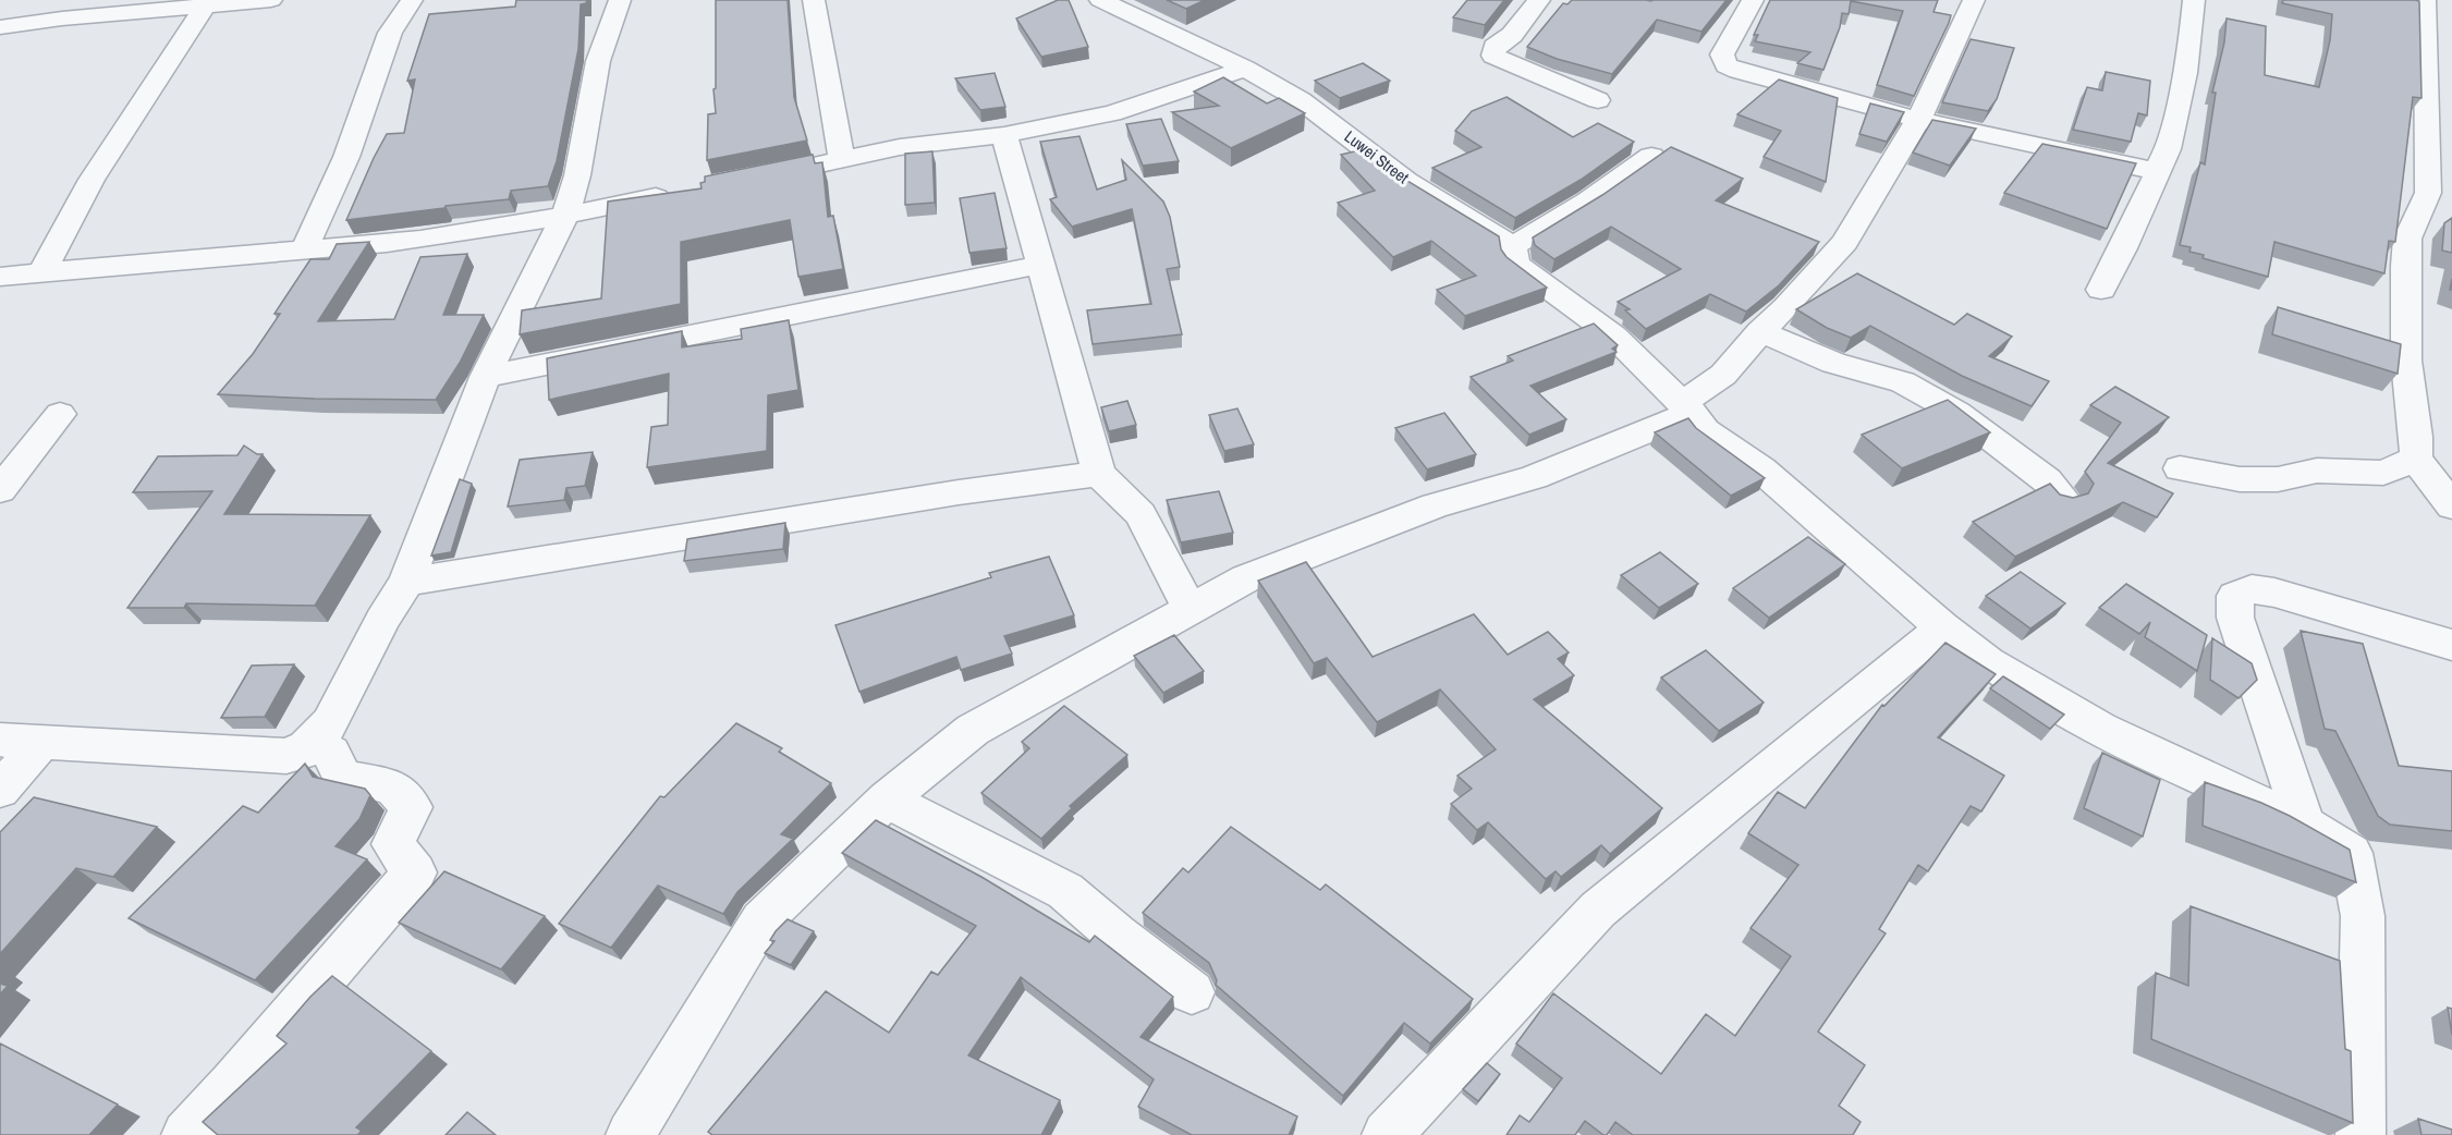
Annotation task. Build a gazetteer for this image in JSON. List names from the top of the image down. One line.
{"streets":{"street":["Luwei Street"]}}
